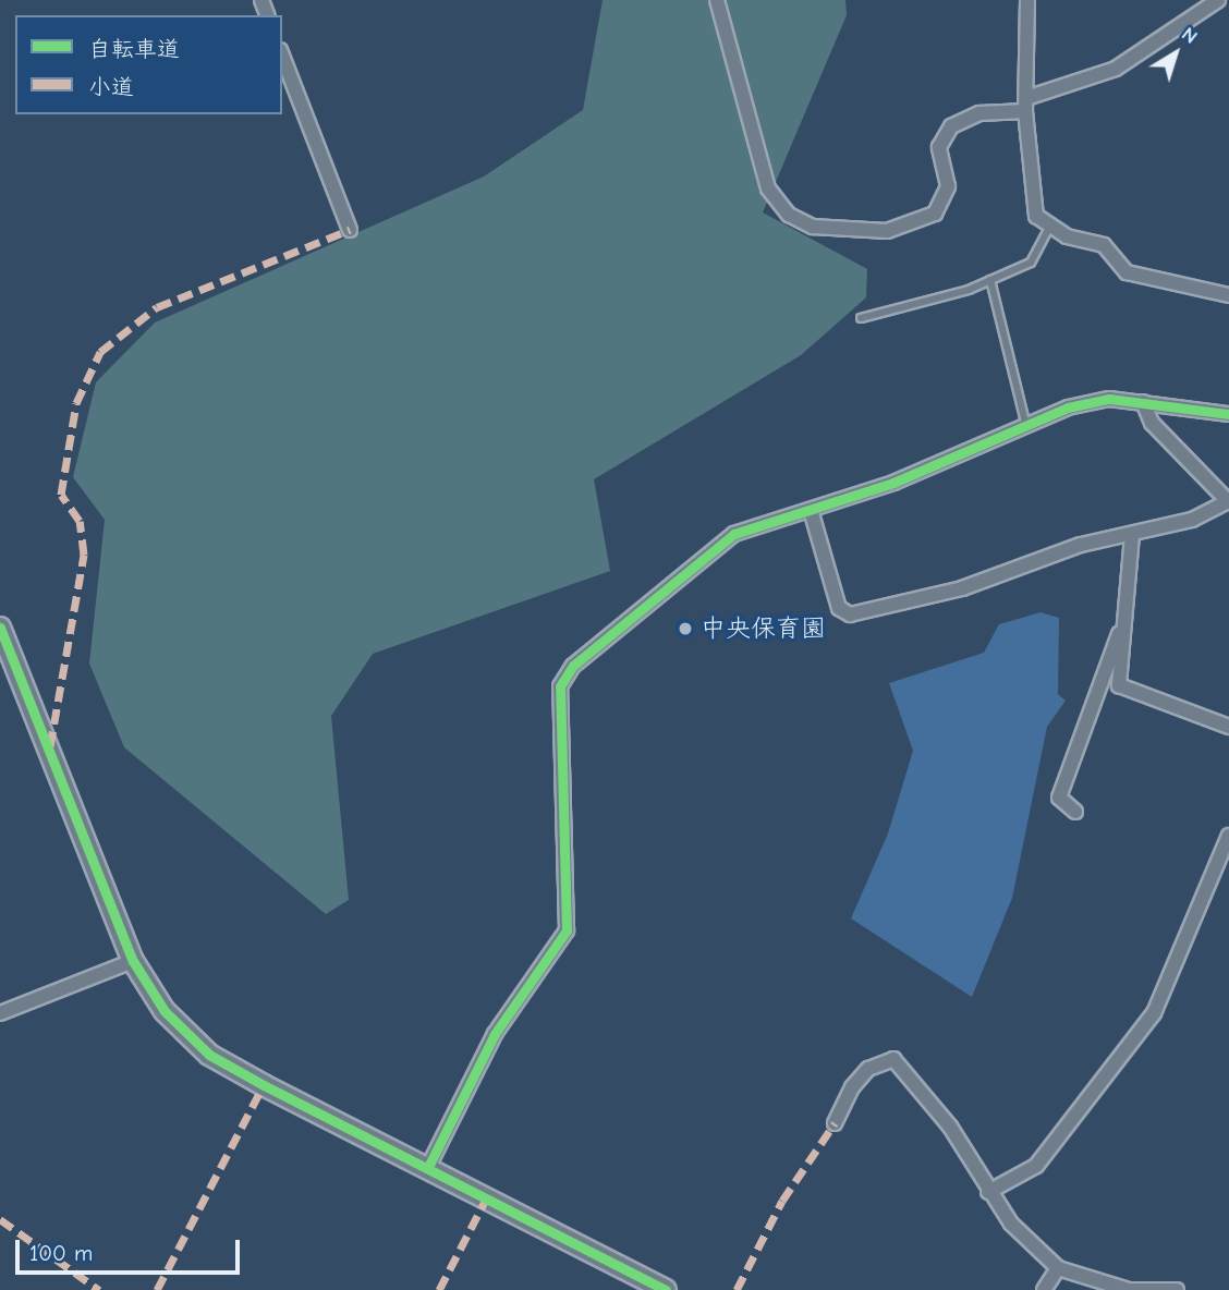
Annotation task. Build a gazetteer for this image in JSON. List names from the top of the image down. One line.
{"places":["中央保育園"],"legend":["自転車道","小道"],"scale_bar":"100 m","north":"top right"}
